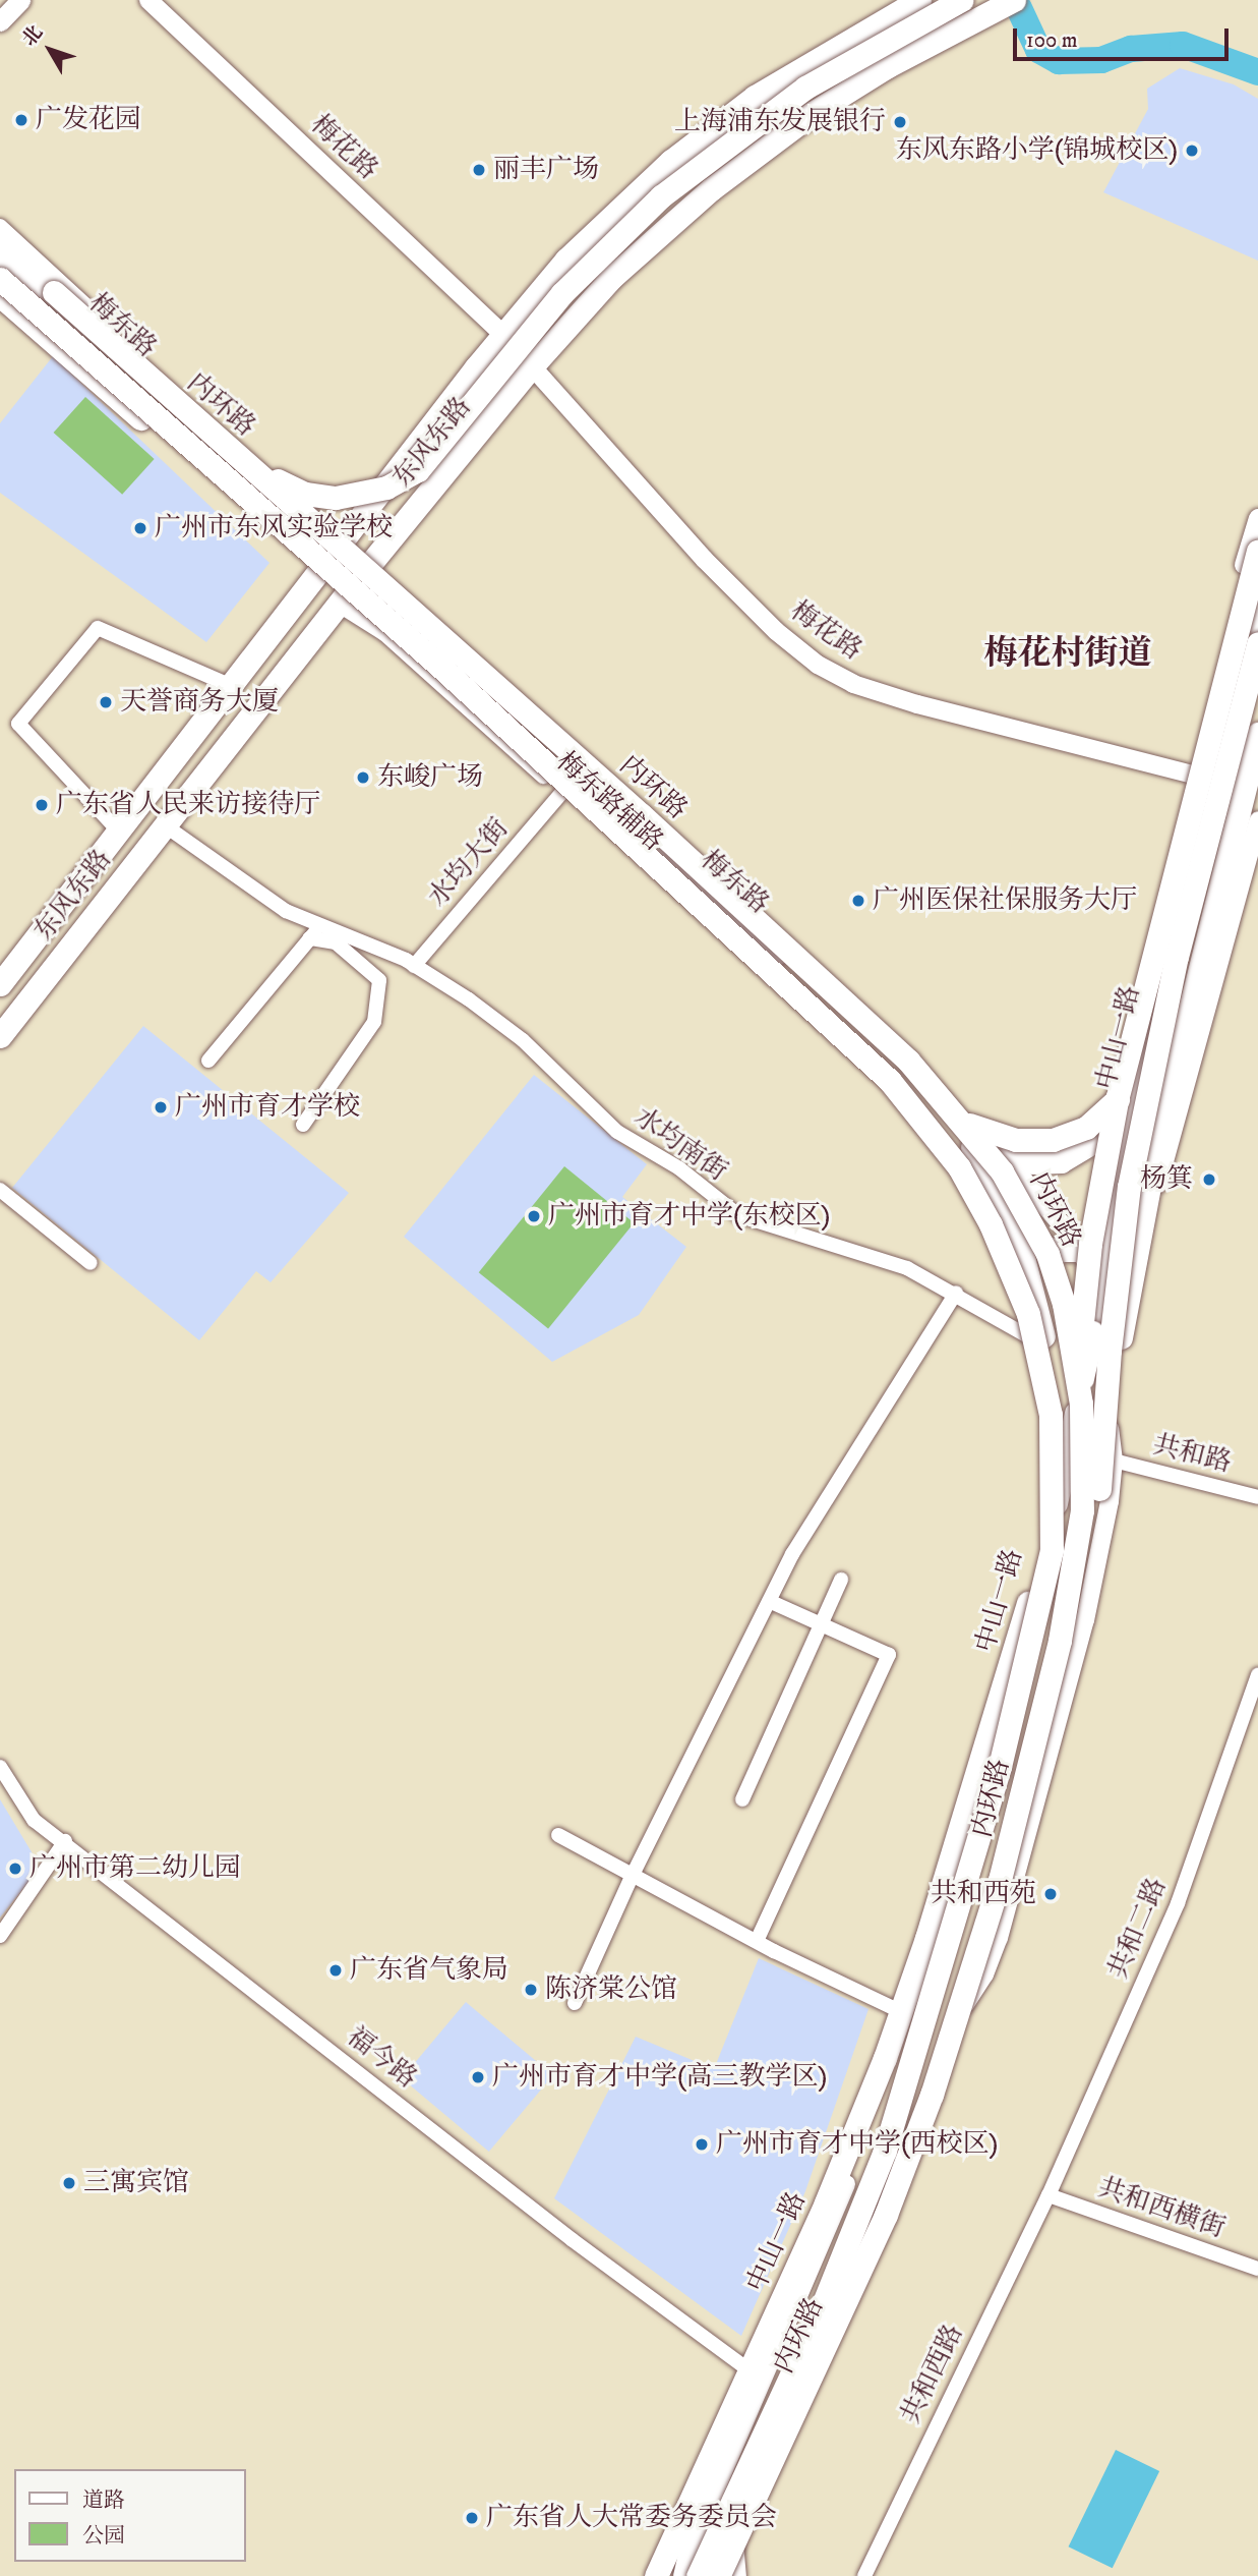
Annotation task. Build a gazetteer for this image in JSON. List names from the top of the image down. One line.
{"streets":{"main road":["梅东路","内环路","东风东路","中山一路"],"street":["梅花路","梅东路辅路","水均大街","水均南街","共和路","共和二路","福今路","共和西横街","共和西路"]},"crossings":[["梅花路","东风东路"],["梅东路","东风东路"],["梅东路","梅东路辅路"],["梅东路","中山一路"],["东风东路","梅东路辅路"],["东风东路","水均南街"],["梅东路辅路","水均大街"],["水均大街","水均南街"],["中山一路","福今路"],["共和二路","共和西横街"],["共和二路","共和西路"],["共和西横街","共和西路"]],"districts":["梅花村街道"],"places":["广发花园","上海浦东发展银行","东风东路小学(锦城校区)","丽丰广场","广州市东风实验学校","天誉商务大厦","东峻广场","广东省人民来访接待厅","广州医保社保服务大厅","广州市育才学校","杨箕","广州市育才中学(东校区)","广州市第二幼儿园","共和西苑","广东省气象局","陈济棠公馆","广州市育才中学(高三教学区)","广州市育才中学(西校区)","三寓宾馆","广东省人大常委务委员会"],"legend":["道路","公园"],"scale_bar":"100 m","north":"top left"}
